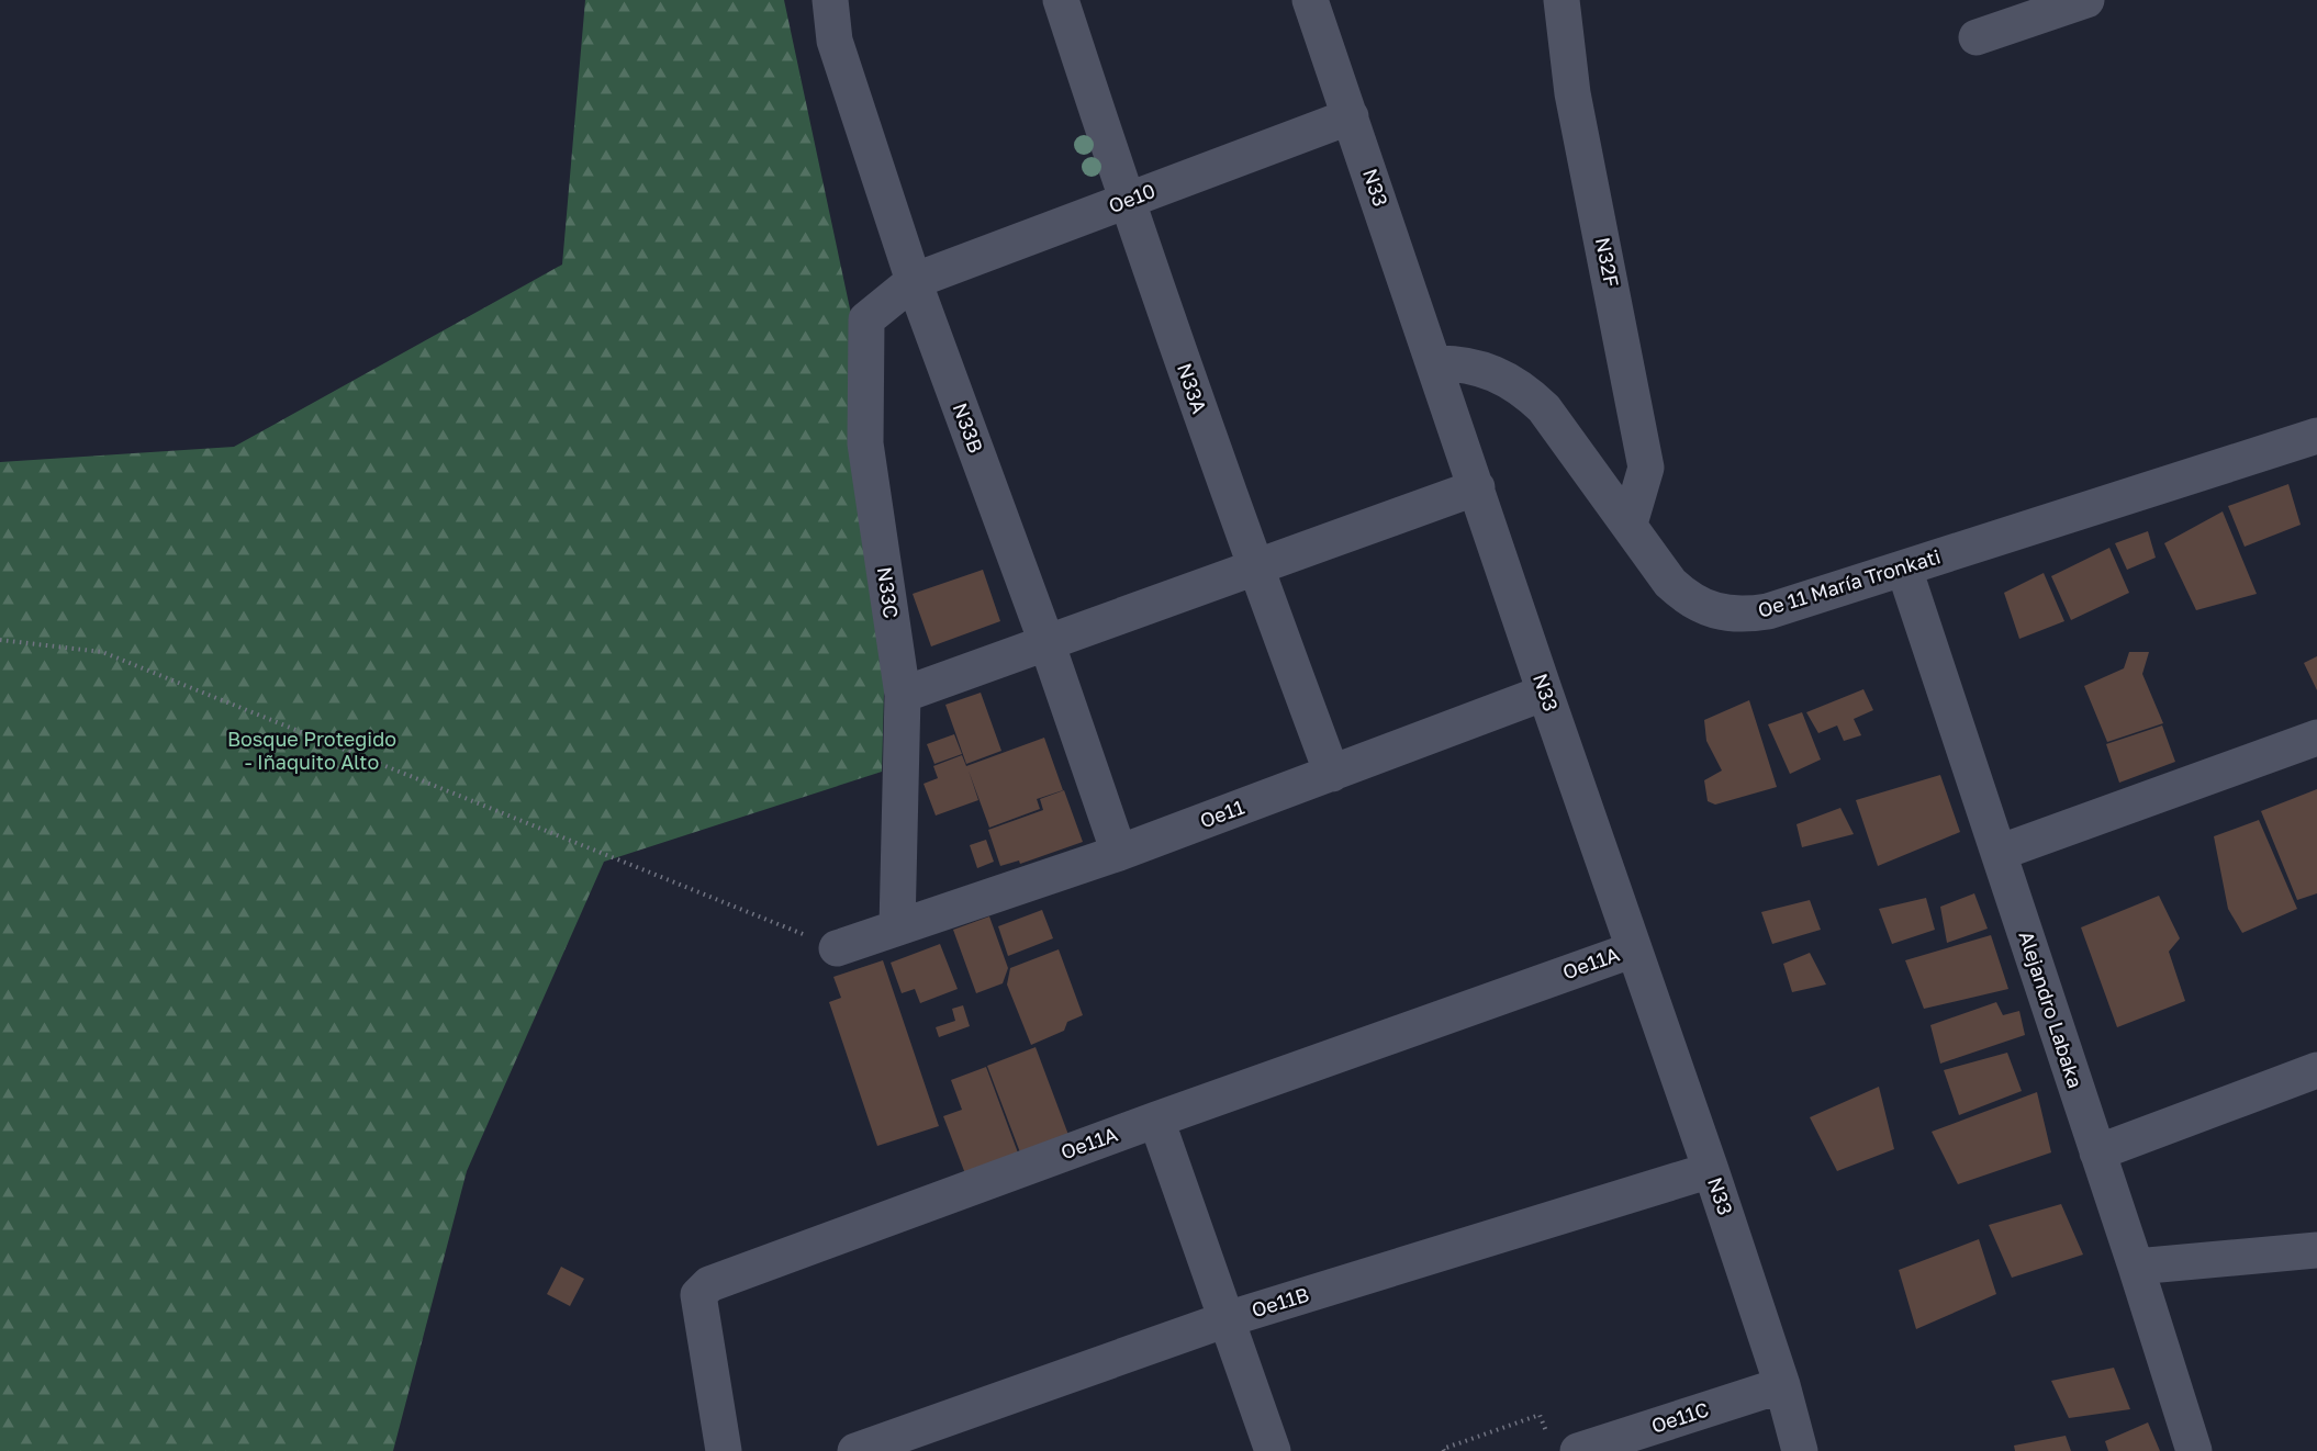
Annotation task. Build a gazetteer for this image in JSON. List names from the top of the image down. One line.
{"streets":{"street":["N33","Oe10","N32F","N33A","N33B","Oe 11 María Tronkati","N33C","Oe11","Oe11A","Alejandro Labaka","Oe11B","Oe11C"]},"crossings":[["N33","Oe10"],["N33","Oe 11 María Tronkati"],["N33","Oe11"],["N33","Oe11A"],["N33","Oe11B"],["N33","Oe11C"],["Oe10","N33A"],["Oe10","N33B"],["Oe10","N33C"],["N32F","Oe 11 María Tronkati"],["N33A","Oe11"],["N33B","N33C"],["N33B","Oe11"],["Oe 11 María Tronkati","Alejandro Labaka"],["N33C","Oe11"]],"parks":["Bosque Protegido - Iñaquito Alto"]}
